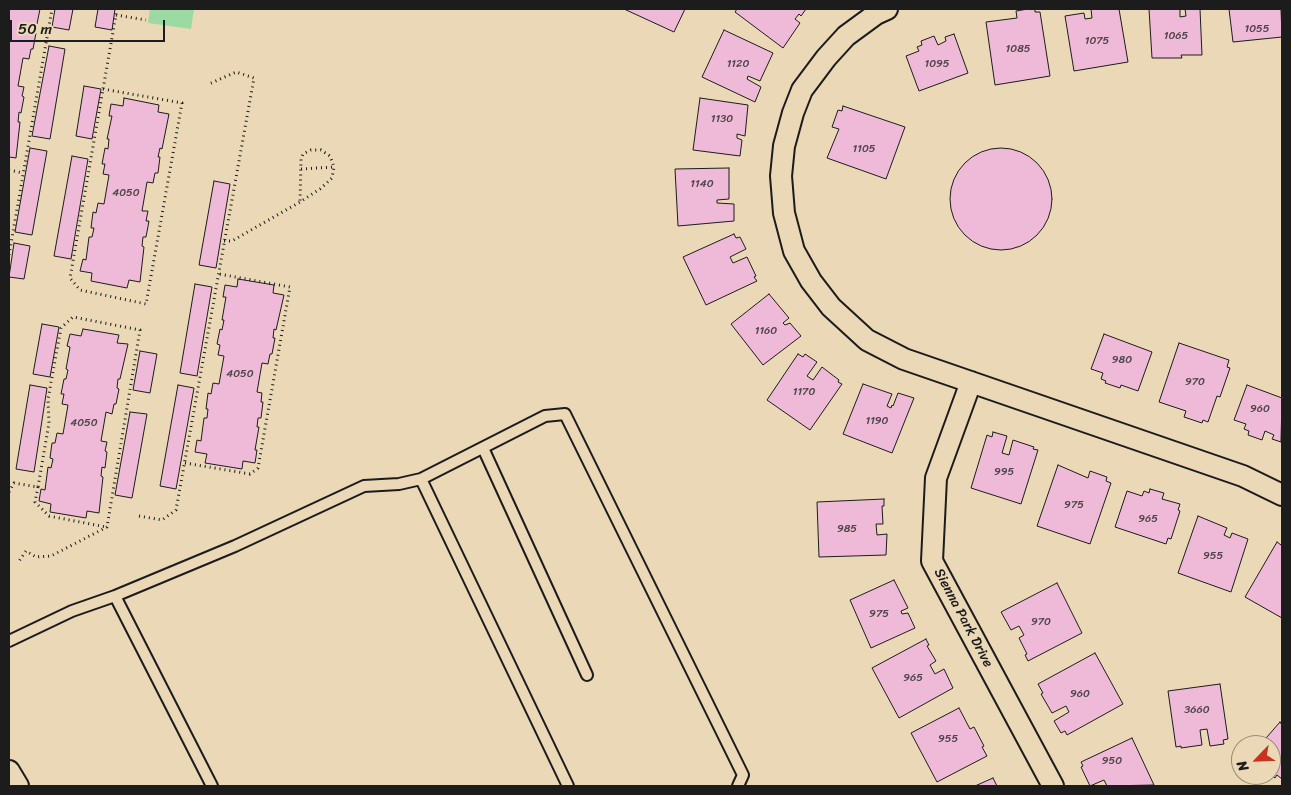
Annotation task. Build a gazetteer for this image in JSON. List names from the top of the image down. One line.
{"streets":{"street":["Sienna Park Drive"]},"house_numbers":["1055","1065","1075","1085","1120","1095","1130","1105","1140","4050","1160","980","4050","970","1170","960","1190","4050","995","975","965","985","955","975","970","965","960","3660","955","950"],"scale_bar":"50 m","north":"bottom left"}
